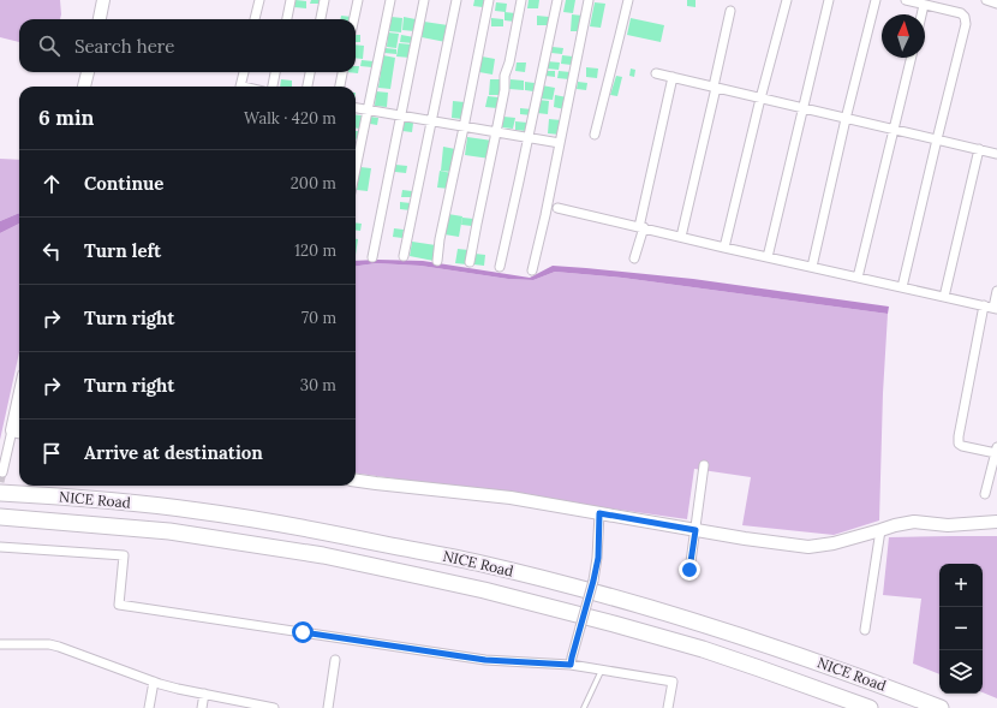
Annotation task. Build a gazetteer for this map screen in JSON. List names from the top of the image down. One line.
{"streets":{"highway":["NICE Road"]},"north":"top","page":{"search":"Search here","heading":["6 min","Walk · 420 m"],"list":[["Continue","200 m"],["Turn left","120 m"],["Turn right","70 m"],["Turn right","30 m"],"Arrive at destination"],"map_buttons":["+","−"]}}
